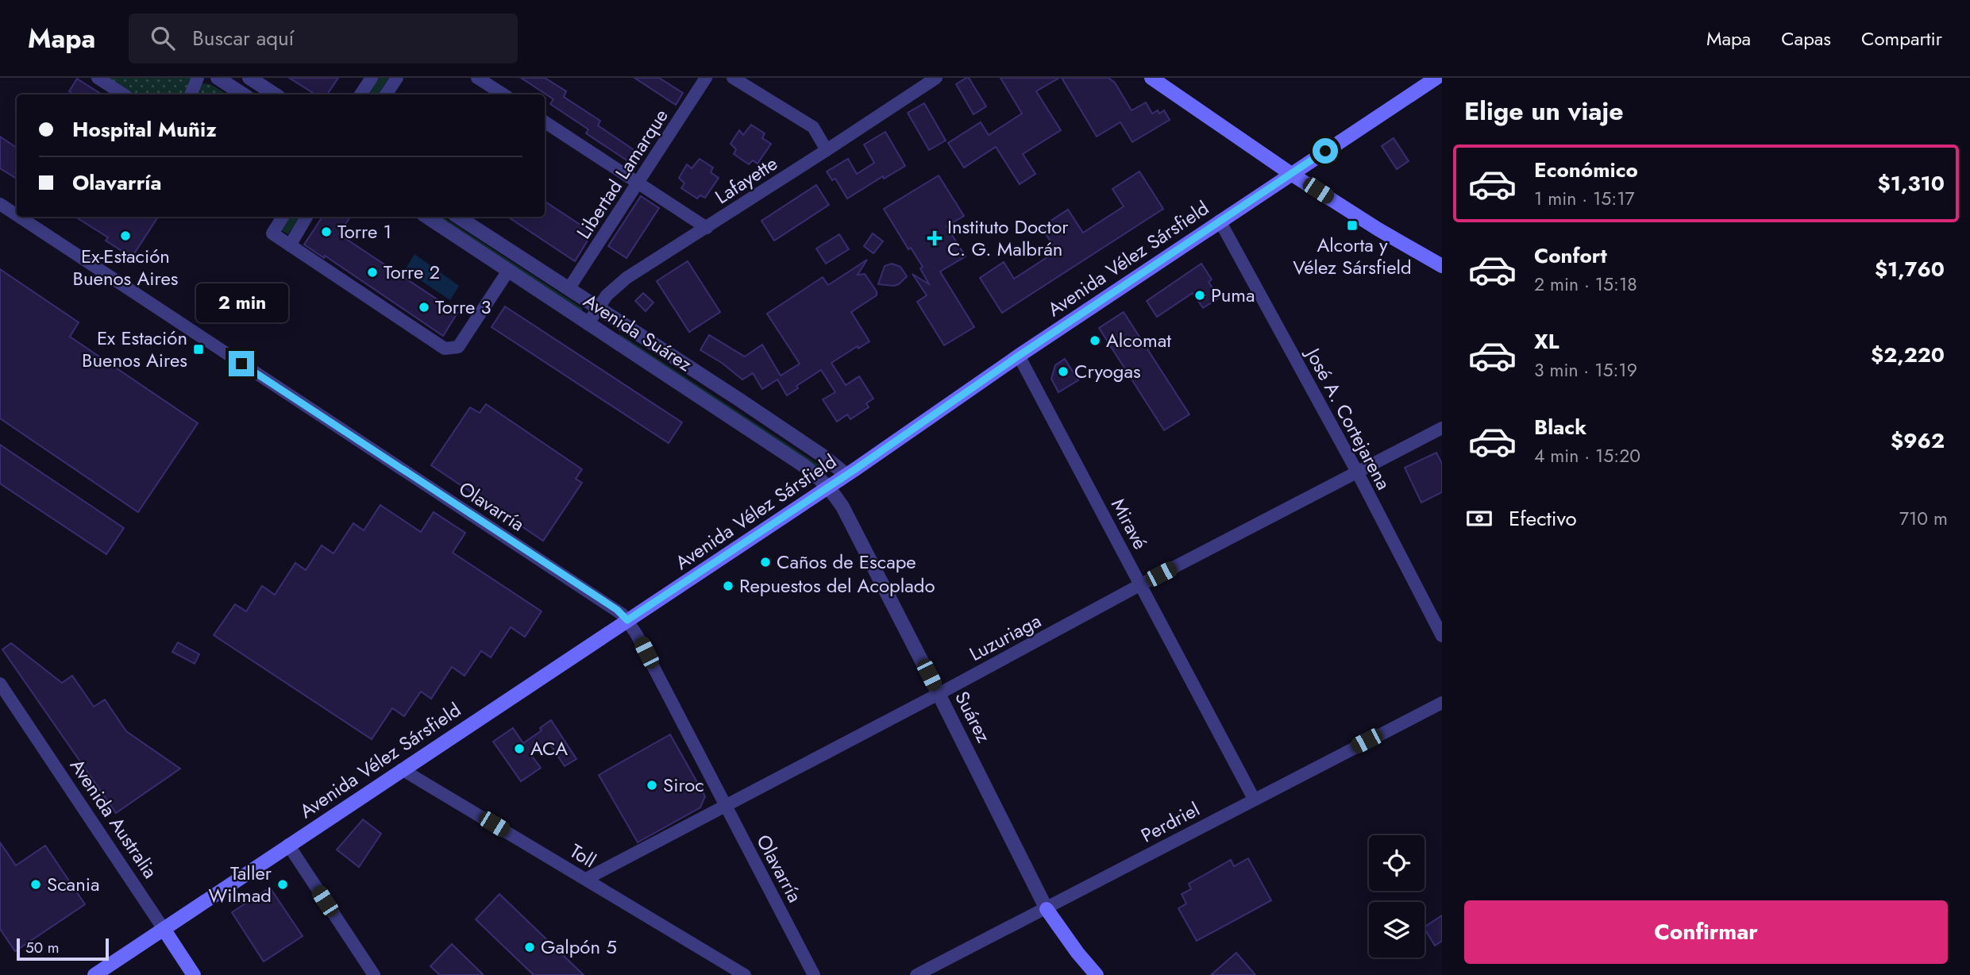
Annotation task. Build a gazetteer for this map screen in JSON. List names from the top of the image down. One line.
{"streets":{"main road":["Avenida Vélez Sársfield","Avenida Australia"],"street":["Libertad Lamarque","Lafayette","Avenida Suárez","José A. Cortejarena","Olavarría","Miravé","Luzuriaga","Suárez","Perdriel","Toll"]},"crossings":[["Libertad Lamarque","Avenida Suárez"],["Lafayette","Avenida Suárez"],["Avenida Vélez Sársfield","Avenida Suárez"],["Avenida Vélez Sársfield","José A. Cortejarena"],["Avenida Vélez Sársfield","Olavarría"],["Avenida Vélez Sársfield","Miravé"],["Avenida Vélez Sársfield","Suárez"],["Avenida Vélez Sársfield","Avenida Australia"],["Avenida Vélez Sársfield","Toll"],["Avenida Suárez","Suárez"],["José A. Cortejarena","Luzuriaga"],["Olavarría","Luzuriaga"],["Miravé","Luzuriaga"],["Miravé","Perdriel"],["Luzuriaga","Suárez"],["Luzuriaga","Toll"],["Suárez","Perdriel"]],"places":{"transit":["Alcorta y Vélez Sársfield","Ex Estación Buenos Aires"],"other":["Torre 1","Ex-Estación Buenos Aires","Torre 2","Puma","Torre 3","Alcomat","Cryogas","Caños de Escape","Repuestos del Acoplado","ACA","Siroc","Scania","Taller Wilmad","Galpón 5"],"health":["Instituto Doctor C. G. Malbrán"]},"scale_bar":"50 m","page":{"header":"Mapa","search":"Buscar aquí","nav":["Mapa","Capas","Compartir"],"heading":"Elige un viaje","banner":["Hospital Muñiz","Olavarría"],"list":[{"name":"Económico","note":"1 min · 15:17","value":"$1,310"},{"name":"Confort","note":"2 min · 15:18","value":"$1,760"},{"name":"XL","note":"3 min · 15:19","value":"$2,220"},{"name":"Black","note":"4 min · 15:20","value":"$962"}],"bubble":"2 min","pay":["Efectivo","710 m"],"buttons":"Confirmar","scale":"50 m"}}
